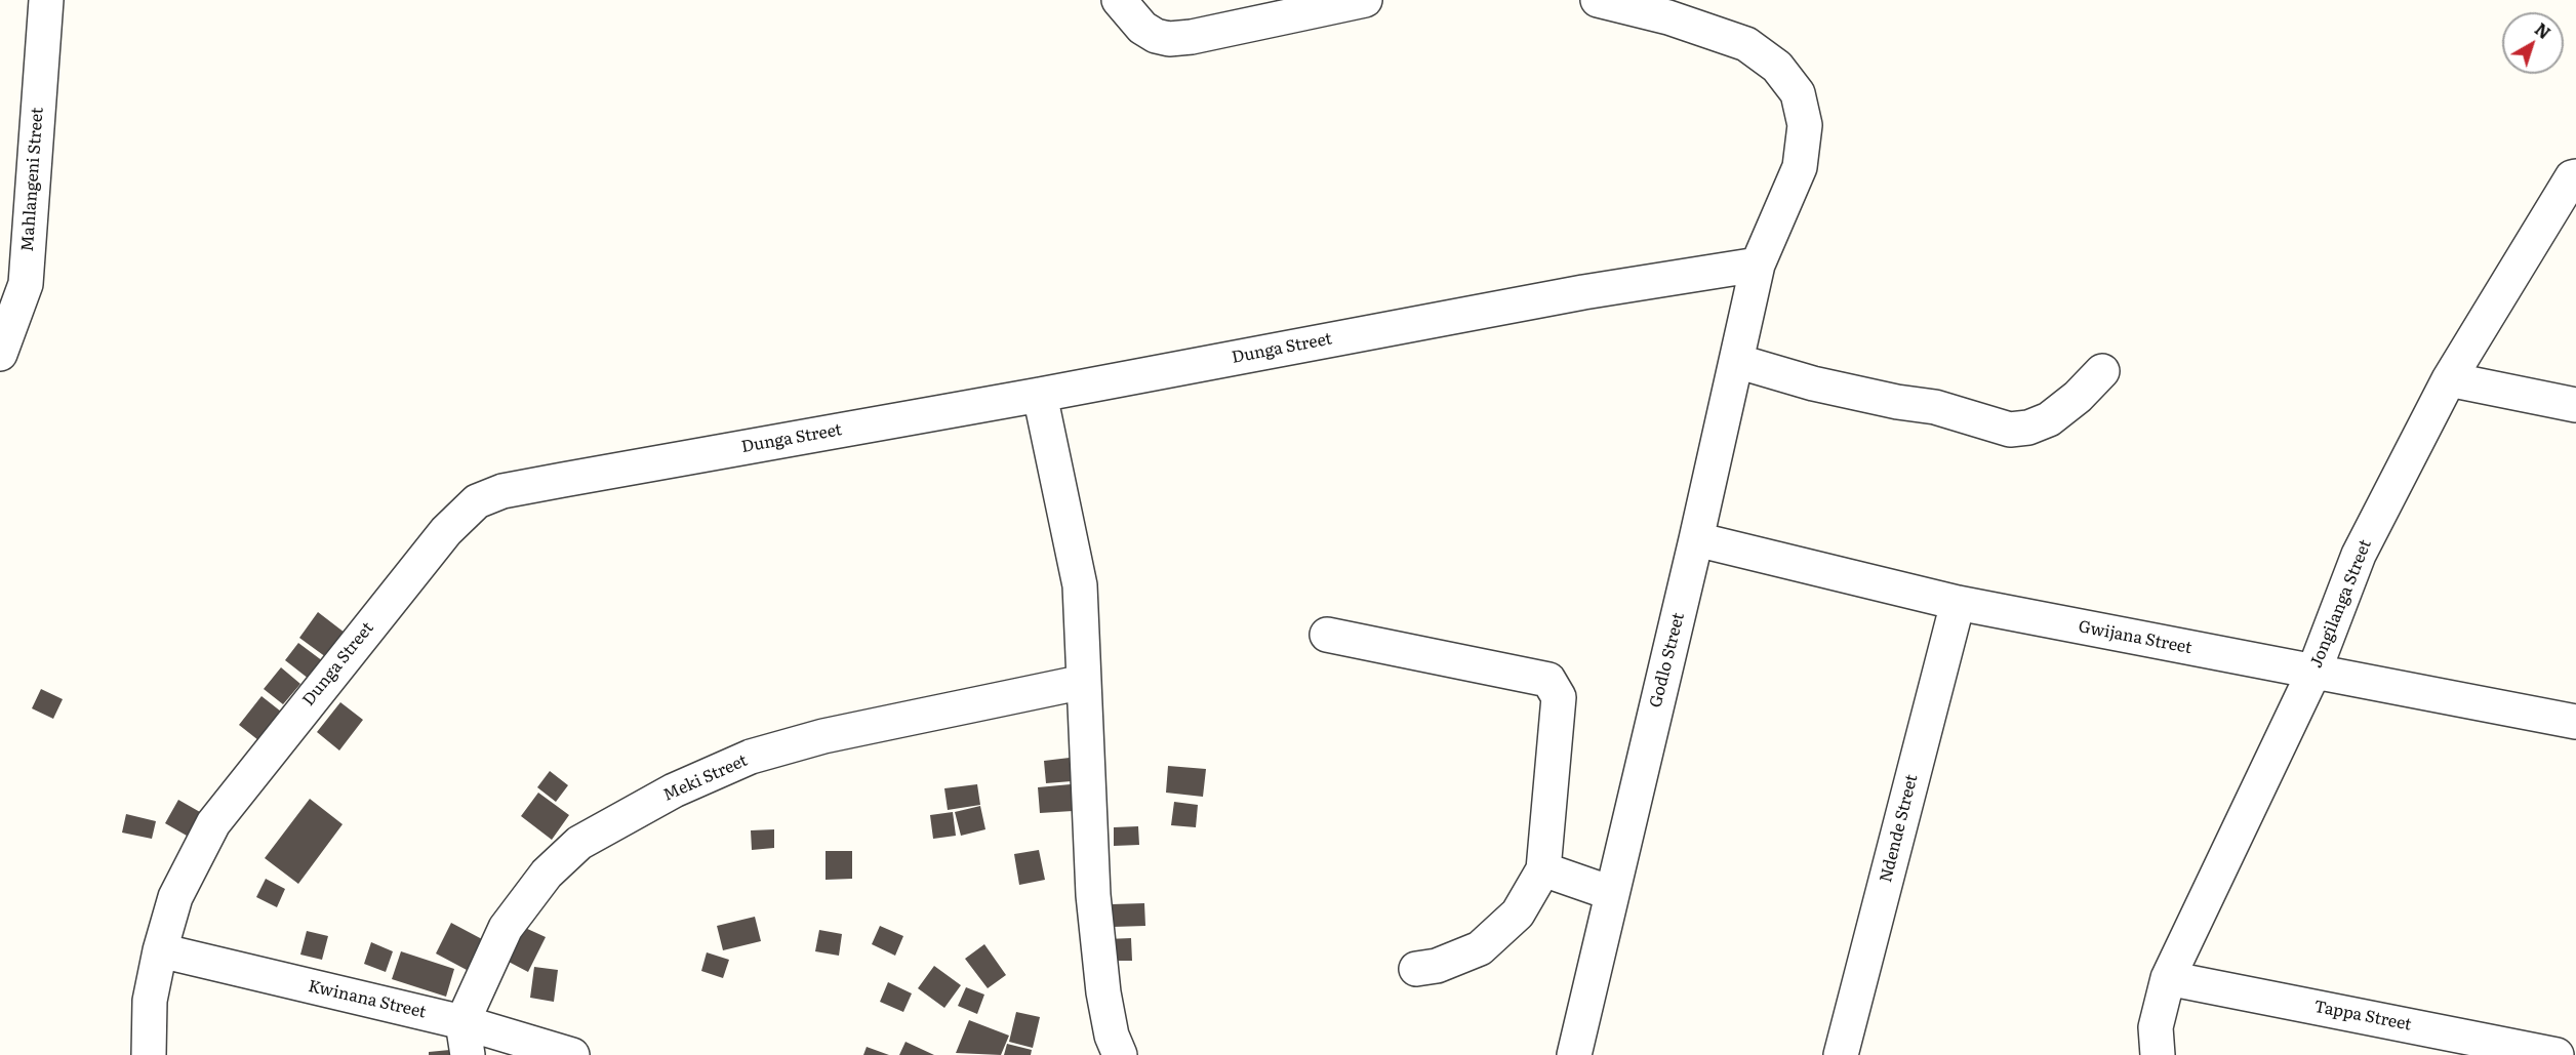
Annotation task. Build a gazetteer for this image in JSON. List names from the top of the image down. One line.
{"streets":{"street":["Mahlangeni Street","Dunga Street","Jongilanga Street","Gwijana Street","Godlo Street","Meki Street","Ndende Street","Kwinana Street","Tappa Street"]},"crossings":[["Dunga Street","Godlo Street"],["Dunga Street","Kwinana Street"],["Jongilanga Street","Gwijana Street"],["Jongilanga Street","Tappa Street"],["Gwijana Street","Godlo Street"],["Gwijana Street","Ndende Street"],["Meki Street","Kwinana Street"]],"north":"top right"}
